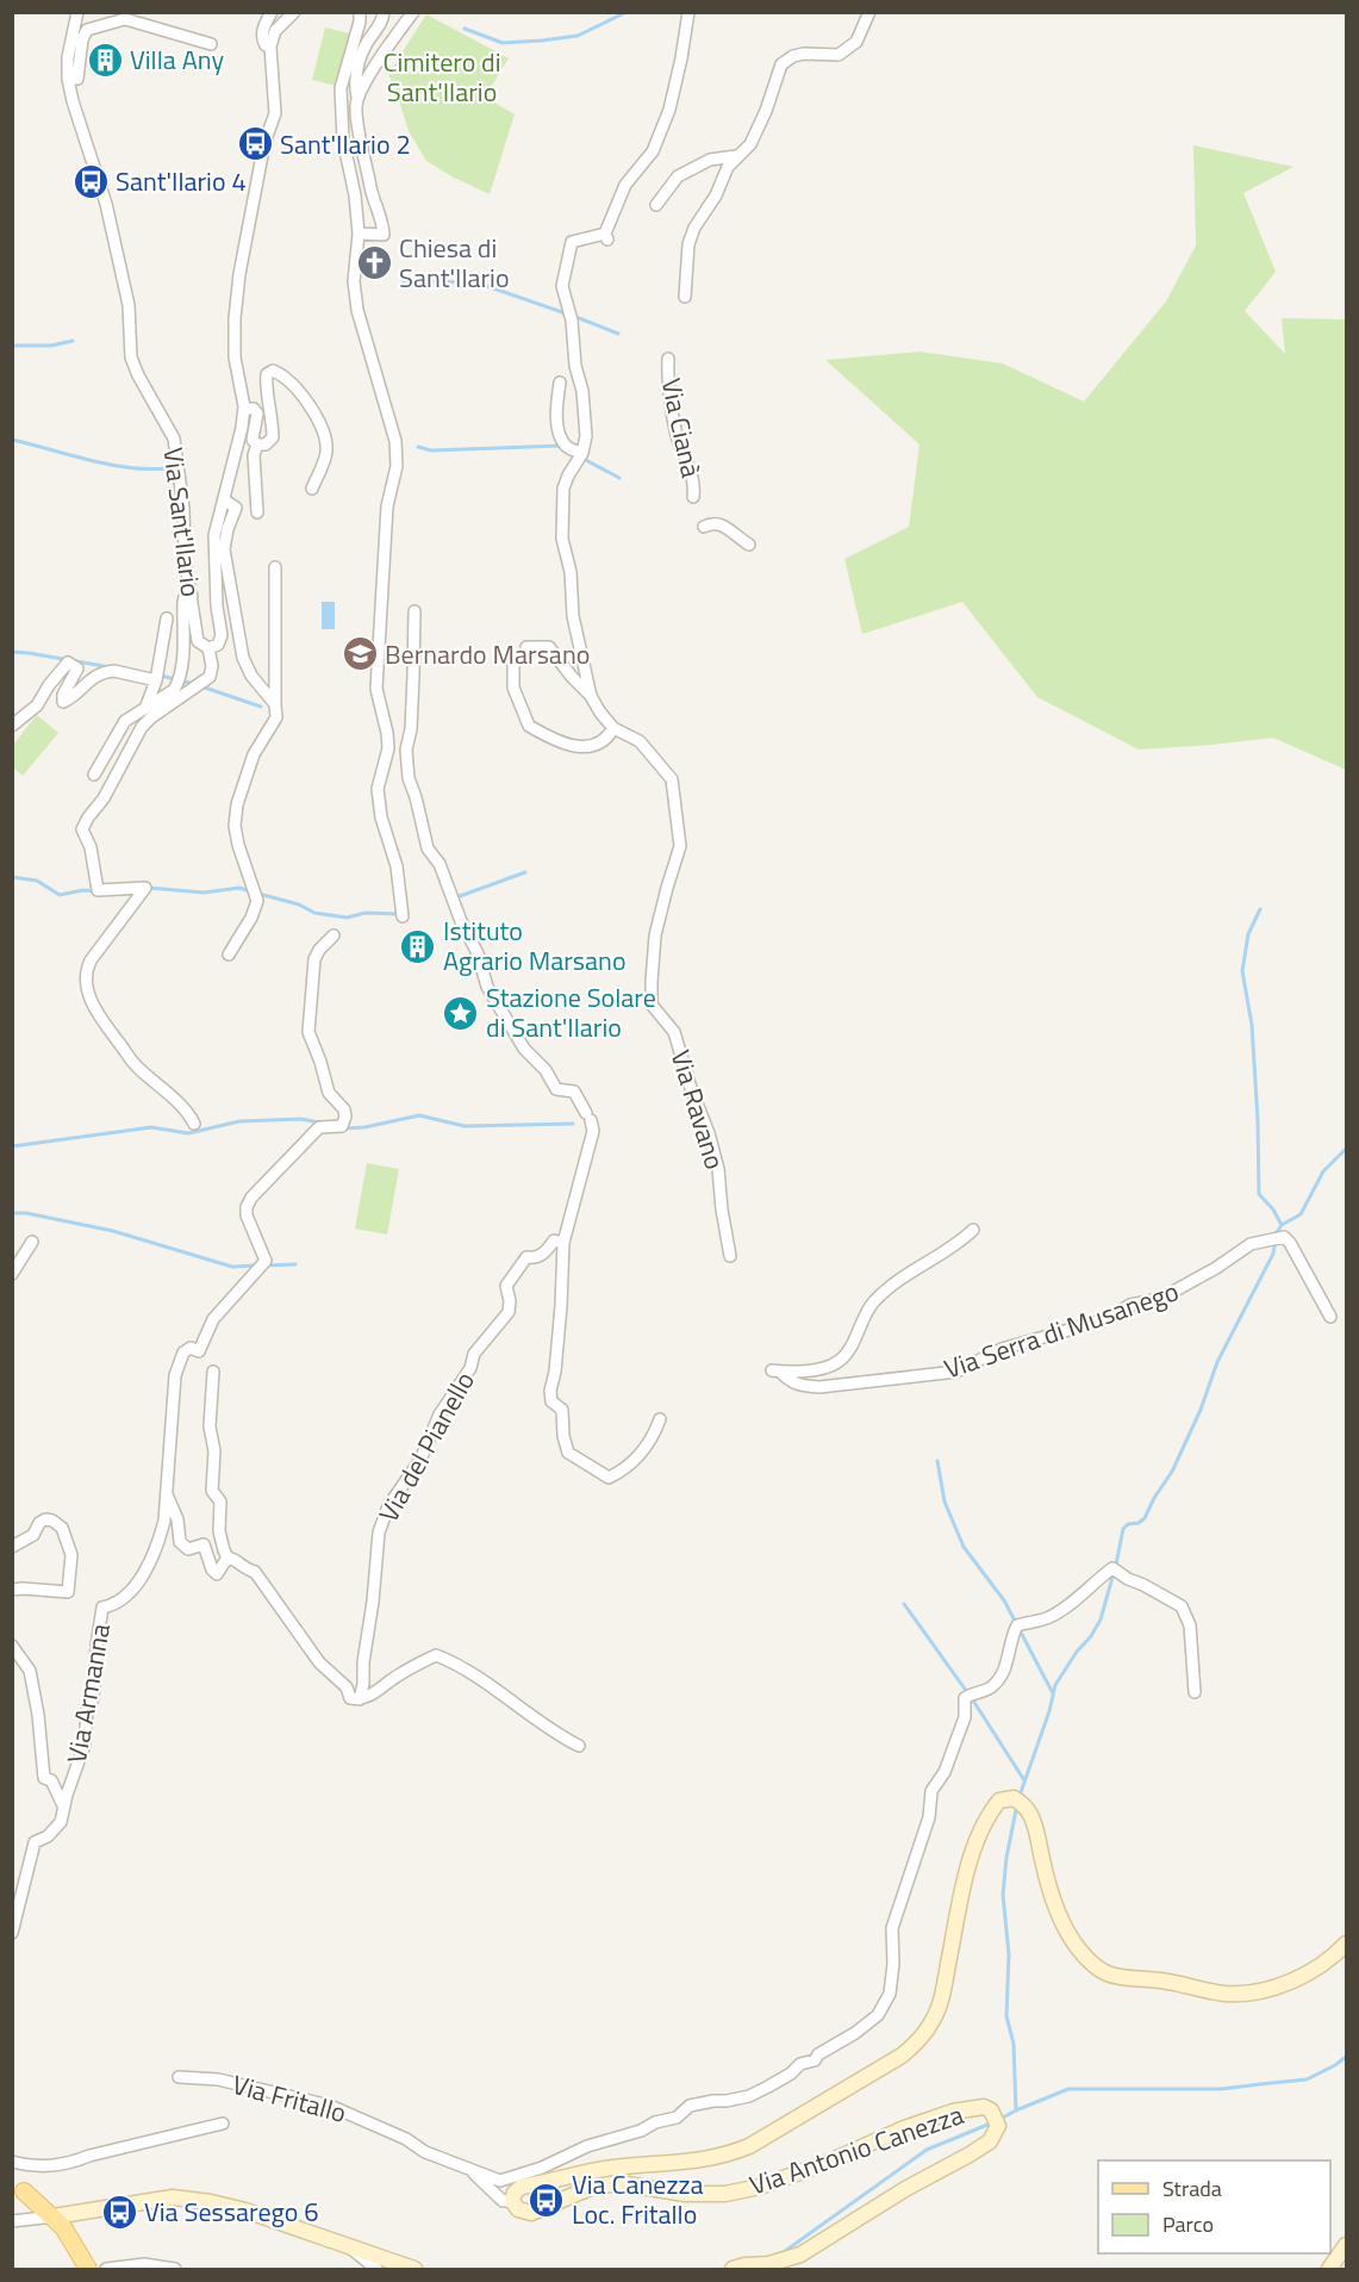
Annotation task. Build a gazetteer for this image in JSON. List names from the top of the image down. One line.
{"streets":{"street":["Via Cianà","Via Sant'Ilario","Via Ravano","Via Serra di Musanego","Via del Pianello","Via Armanna","Via Fritallo","Via Antonio Canezza"]},"parks":["Cimitero di Sant'Ilario"],"places":{"building":["Villa Any","Istituto Agrario Marsano"],"bus stop":["Sant'Ilario 2","Sant'Ilario 4","Via Canezza Loc. Fritallo","Via Sessarego 6"],"church":["Chiesa di Sant'Ilario"],"school or university":["Bernardo Marsano"],"place":["Stazione Solare di Sant'Ilario"]},"legend":["Strada","Parco"]}
